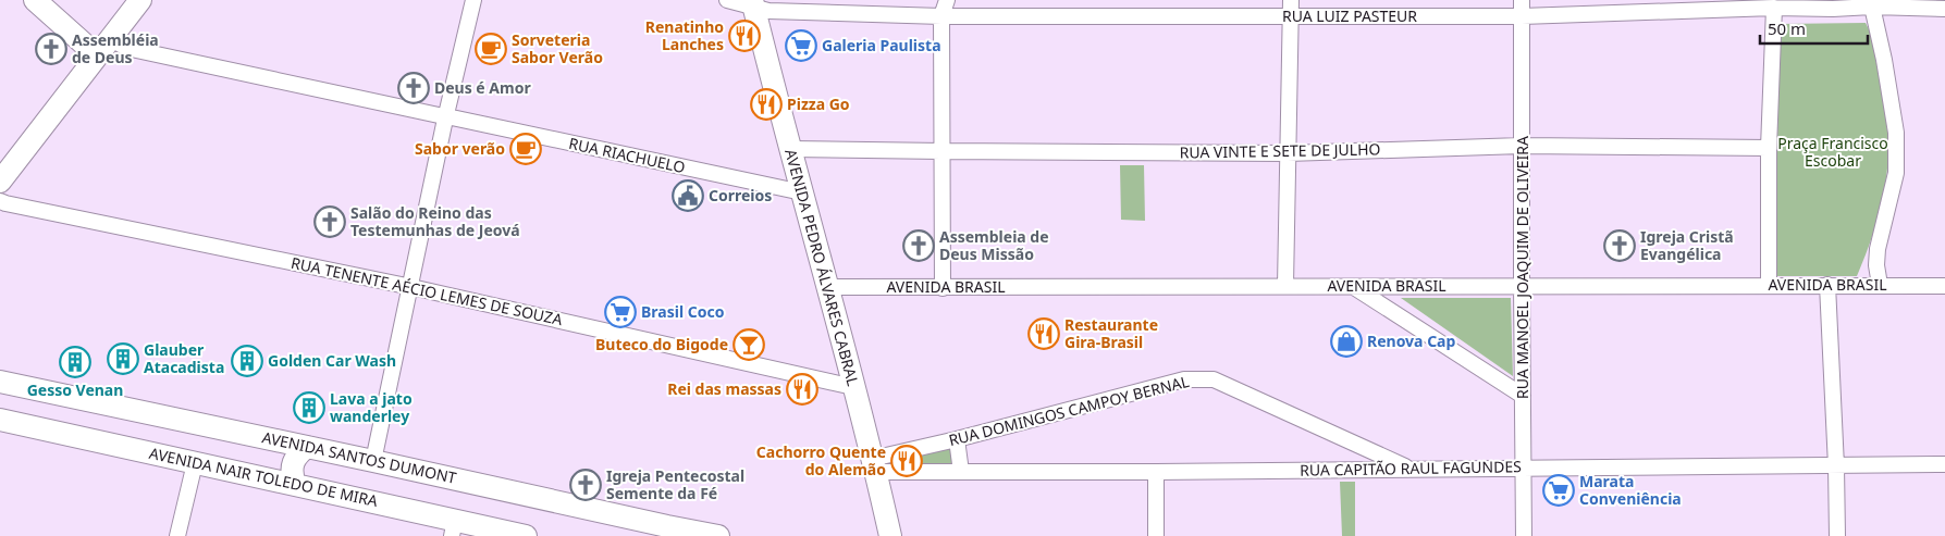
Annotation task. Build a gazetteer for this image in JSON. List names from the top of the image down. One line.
{"streets":{"main road":["AVENIDA PEDRO ÁLVARES CABRAL","AVENIDA SANTOS DUMONT","AVENIDA NAIR TOLEDO DE MIRA"],"street":["RUA LUIZ PASTEUR","RUA VINTE E SETE DE JULHO","RUA RIACHUELO","RUA MANOEL JOAQUIM DE OLIVEIRA","AVENIDA BRASIL","RUA TENENTE AÉCIO LEMES DE SOUZA","RUA DOMINGOS CAMPOY BERNAL","RUA CAPITÃO RAUL FAGUNDES"]},"crossings":[["RUA LUIZ PASTEUR","AVENIDA PEDRO ÁLVARES CABRAL"],["RUA LUIZ PASTEUR","RUA MANOEL JOAQUIM DE OLIVEIRA"],["RUA VINTE E SETE DE JULHO","AVENIDA PEDRO ÁLVARES CABRAL"],["RUA VINTE E SETE DE JULHO","RUA MANOEL JOAQUIM DE OLIVEIRA"],["RUA RIACHUELO","AVENIDA PEDRO ÁLVARES CABRAL"],["AVENIDA PEDRO ÁLVARES CABRAL","AVENIDA BRASIL"],["AVENIDA PEDRO ÁLVARES CABRAL","RUA TENENTE AÉCIO LEMES DE SOUZA"],["AVENIDA PEDRO ÁLVARES CABRAL","RUA DOMINGOS CAMPOY BERNAL"],["AVENIDA PEDRO ÁLVARES CABRAL","RUA CAPITÃO RAUL FAGUNDES"],["RUA MANOEL JOAQUIM DE OLIVEIRA","AVENIDA BRASIL"],["RUA MANOEL JOAQUIM DE OLIVEIRA","RUA CAPITÃO RAUL FAGUNDES"],["RUA DOMINGOS CAMPOY BERNAL","RUA CAPITÃO RAUL FAGUNDES"]],"parks":["Praça Francisco Escobar"],"places":{"restaurant":["Renatinho Lanches","Pizza Go","Restaurante Gira-Brasil","Rei das massas","Cachorro Quente do Alemão"],"supermarket":["Galeria Paulista","Brasil Coco","Marata Conveniência"],"church":["Assembléia de Deus","Deus é Amor","Salão do Reino das Testemunhas de Jeová","Assembleia de Deus Missão","Igreja Cristã Evangélica","Igreja Pentecostal Semente da Fé"],"cafe":["Sorveteria Sabor Verão","Sabor verão"],"public building":["Correios"],"shop":["Renova Cap"],"bar":["Buteco do Bigode"],"building":["Glauber Atacadista","Golden Car Wash","Gesso Venan","Lava a jato wanderley"]},"scale_bar":"50 m"}
